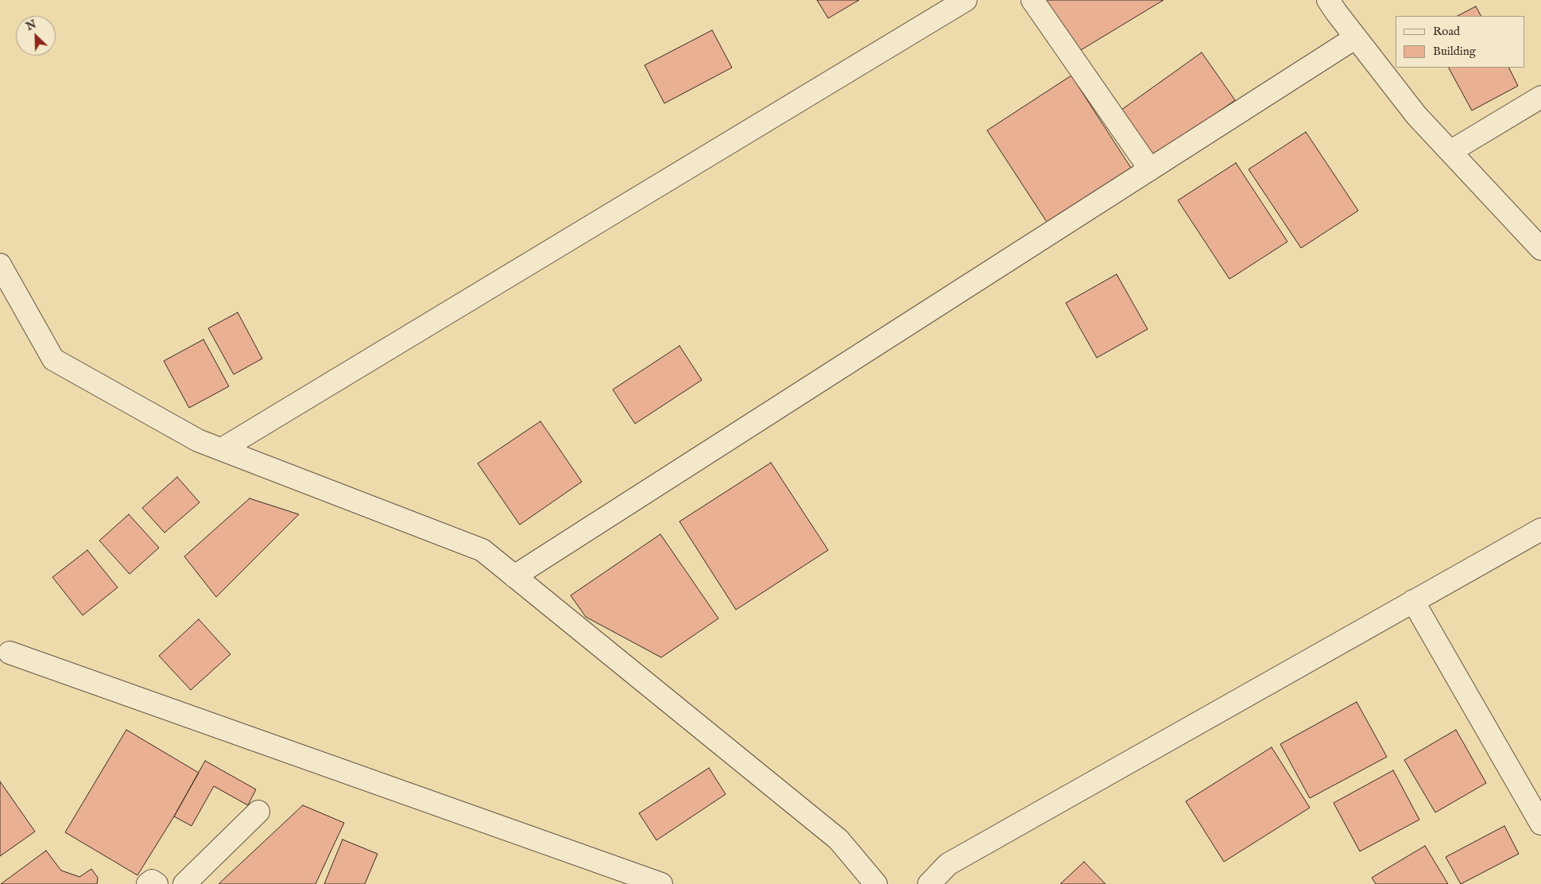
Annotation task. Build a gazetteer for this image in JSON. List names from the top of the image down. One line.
{"legend":["Road","Building"],"north":"top left"}
